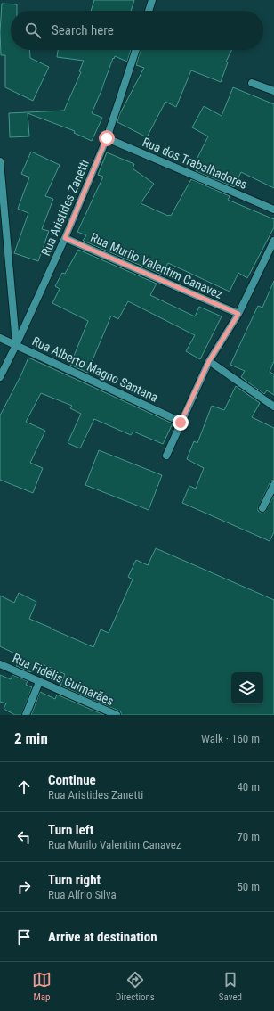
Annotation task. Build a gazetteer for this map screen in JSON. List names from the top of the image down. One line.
{"streets":{"street":["Rua dos Trabalhadores","Rua Aristides Zanetti","Rua Murilo Valentim Canavez","Rua Alberto Magno Santana","Rua Fidélis Guimarães"]},"crossings":[["Rua dos Trabalhadores","Rua Aristides Zanetti"],["Rua Aristides Zanetti","Rua Murilo Valentim Canavez"],["Rua Aristides Zanetti","Rua Alberto Magno Santana"]],"page":{"search":"Search here","heading":["2 min","Walk · 160 m"],"list":[["Continue","Rua Aristides Zanetti","40 m"],["Turn left","Rua Murilo Valentim Canavez","70 m"],["Turn right","Rua Alírio Silva","50 m"],"Arrive at destination"],"nav":["Map","Directions","Saved"]}}
